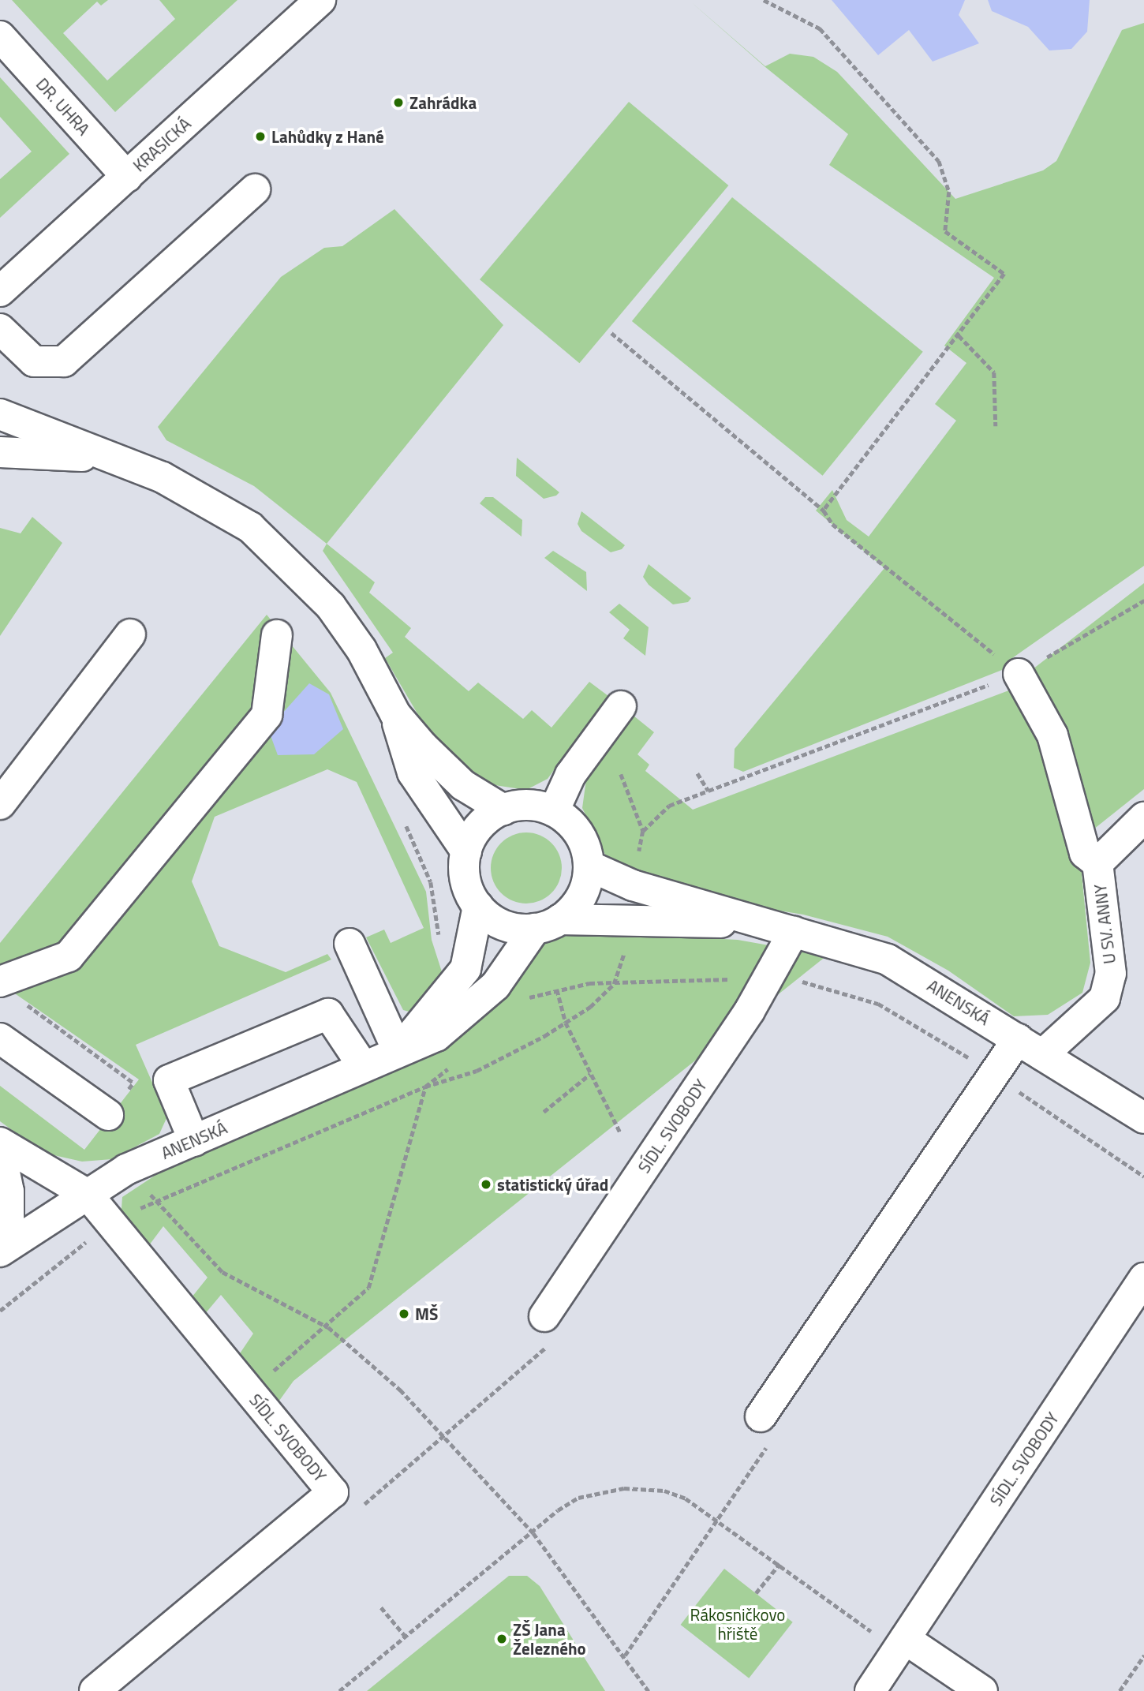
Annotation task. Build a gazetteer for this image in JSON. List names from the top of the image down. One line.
{"streets":{"street":["DR. UHRA","KRASICKÁ","U SV. ANNY","ANENSKÁ","SÍDL. SVOBODY"]},"crossings":[["DR. UHRA","KRASICKÁ"],["U SV. ANNY","ANENSKÁ"],["ANENSKÁ","SÍDL. SVOBODY"]],"parks":["Rákosničkovo hřiště"],"places":["Zahrádka","Lahůdky z Hané","statistický úřad","MŠ","ZŠ Jana Železného"]}
